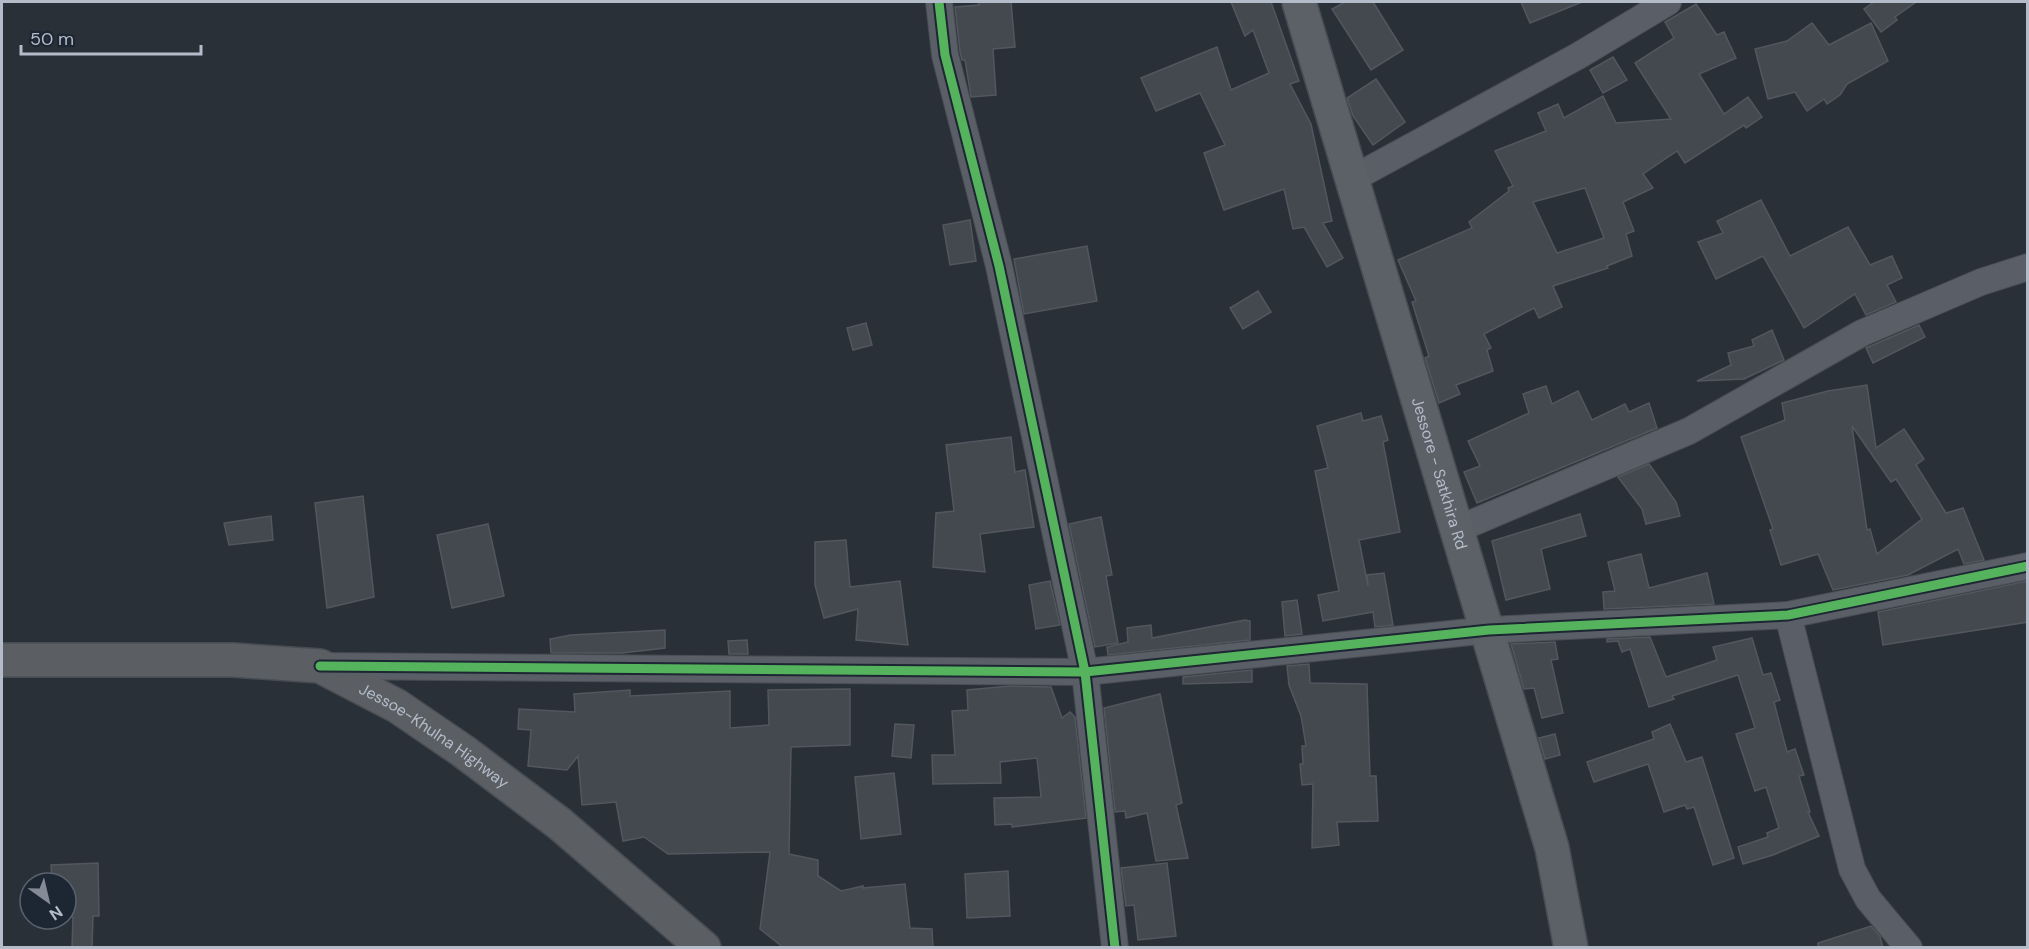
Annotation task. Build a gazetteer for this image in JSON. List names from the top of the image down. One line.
{"streets":{"highway":["Jessoe-Khulna Highway"],"main road":["Jessore - Satkhira Rd"]},"scale_bar":"50 m","north":"bottom right"}
